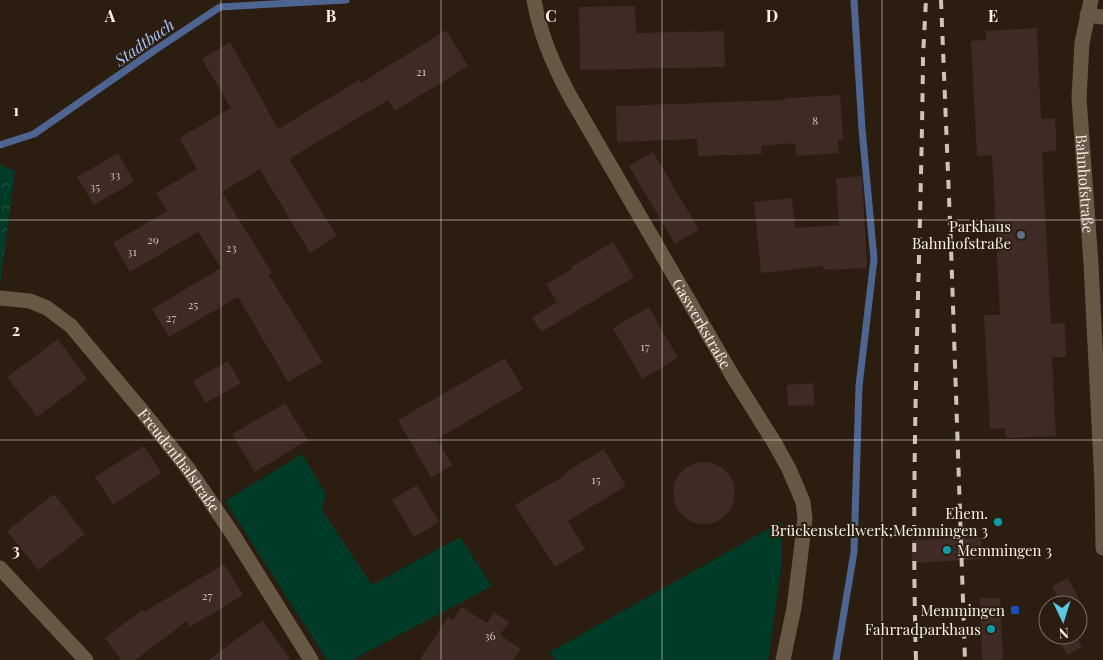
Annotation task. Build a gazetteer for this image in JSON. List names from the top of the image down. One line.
{"streets":{"street":["Bahnhofstraße","Gaswerkstraße","Freudenthalstraße"]},"water":["Stadtbach"],"places":{"other":["Parkhaus Bahnhofstraße","Ehem. Brückenstellwerk;Memmingen 3","Memmingen 3","Fahrradparkhaus"],"transit":["Memmingen"]},"house_numbers":["21","8","33","35","29","23","31","25","27","17","15","27","36"],"north":"bottom","grid":{"columns":["A","B","C","D","E"],"rows":["1","2","3"]}}
